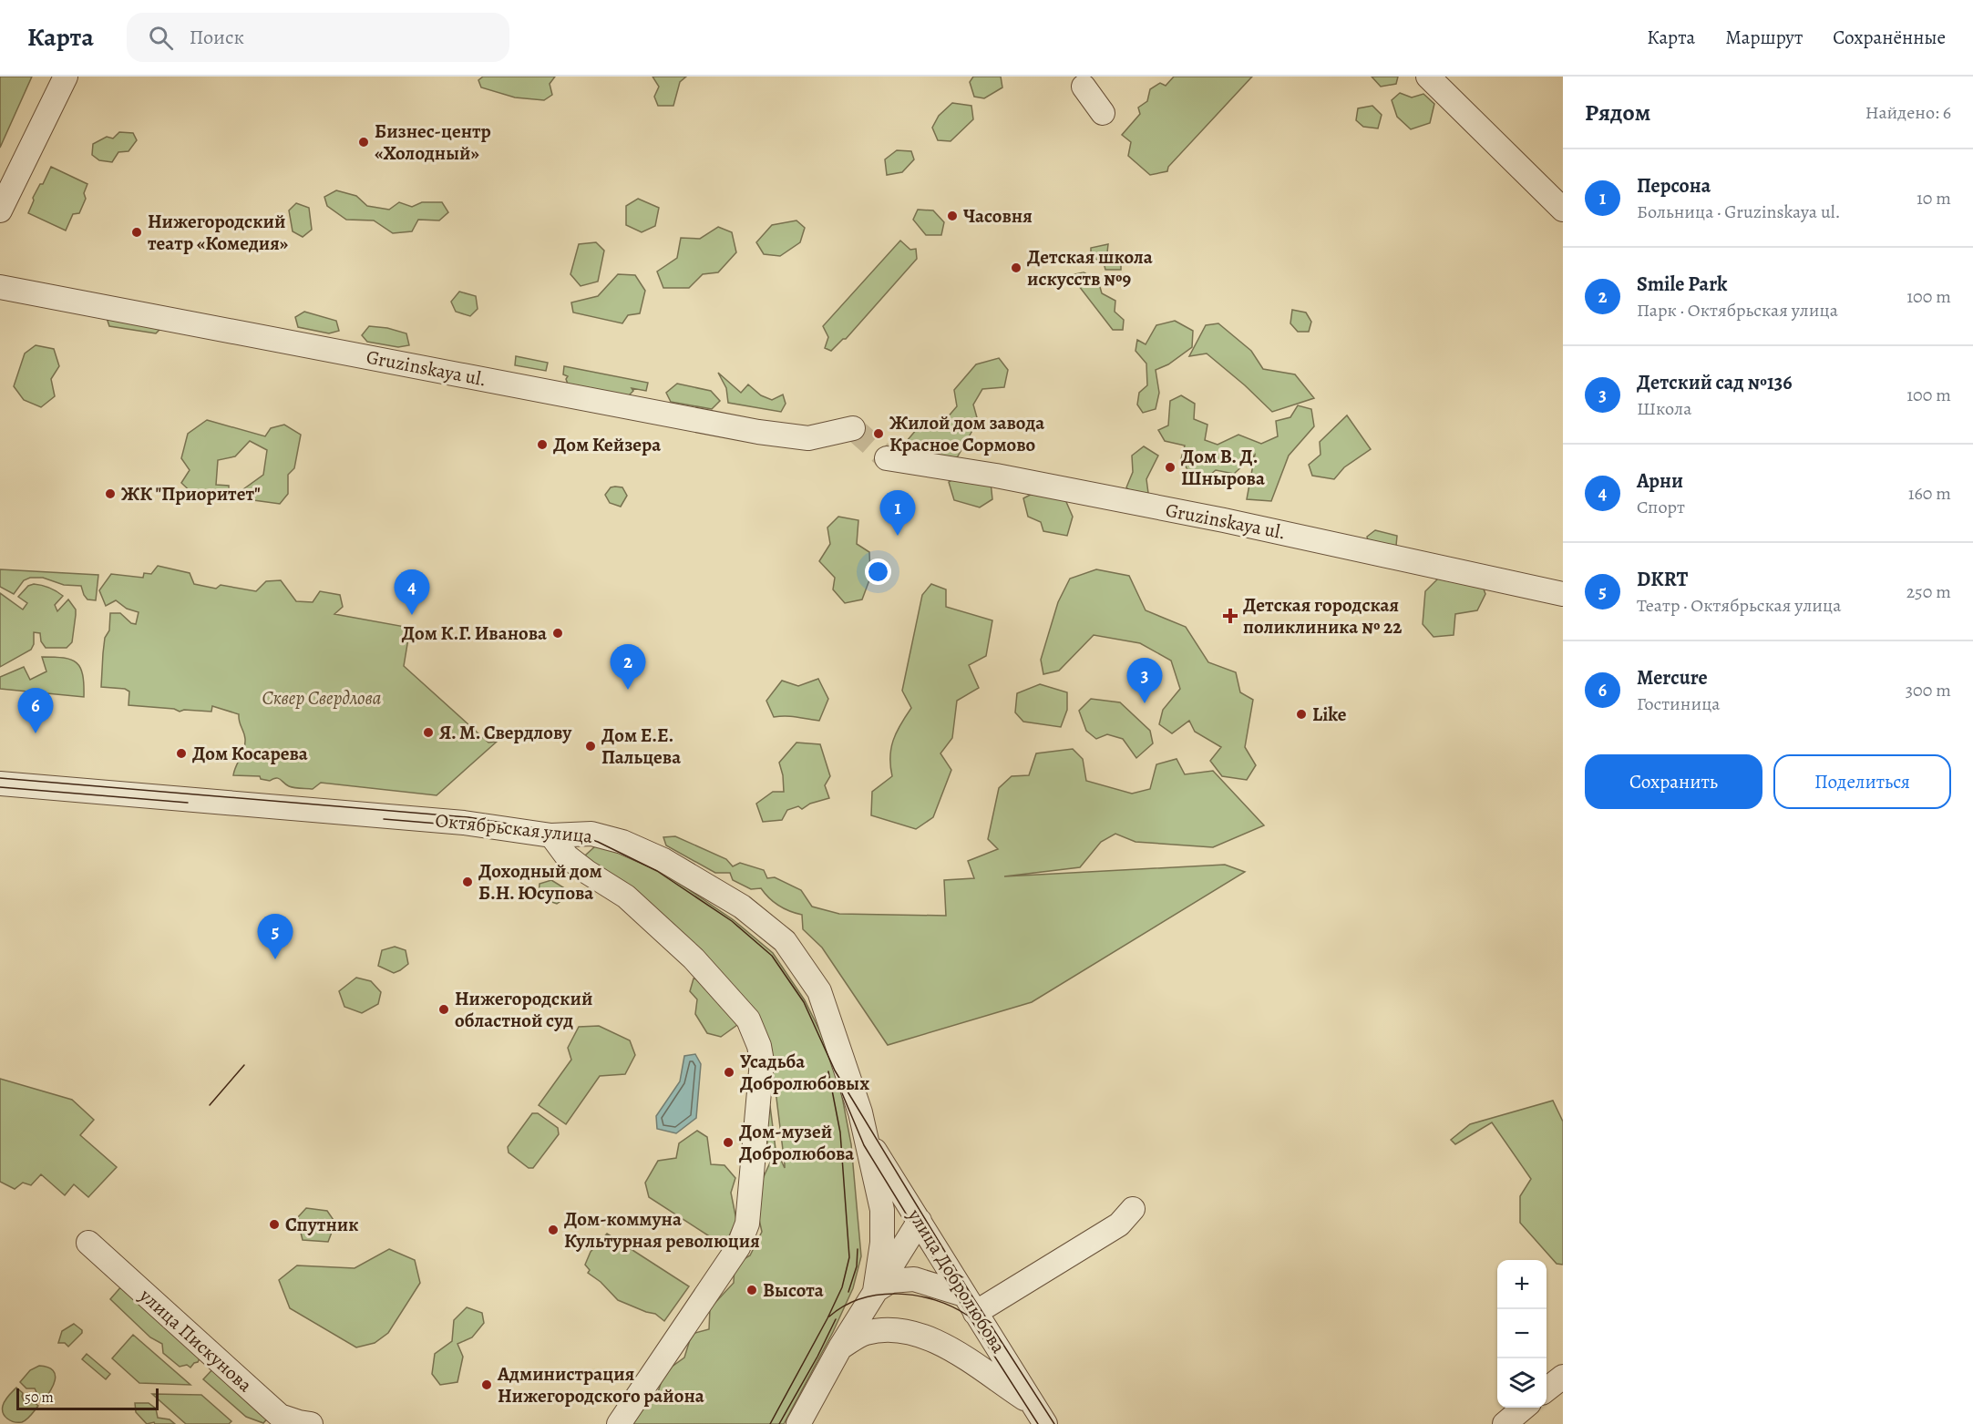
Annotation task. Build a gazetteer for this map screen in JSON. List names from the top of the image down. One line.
{"streets":{"street":["Gruzinskaya ul.","Октябрьская улица","улица Добролюбова","улица Пискунова"]},"crossings":[["Октябрьская улица","улица Добролюбова"]],"parks":["Сквер Свердлова"],"places":{"other":["Бизнес-центр «Холодный»","Часовня","Нижегородский театр «Комедия»","Детская школа искусств №9","Жилой дом завода Красное Сормово","Дом Кейзера","Дом В. Д. Шнырова","ЖК \"Приоритет\"","Дом К.Г. Иванова","Like","Я. М. Свердлову","Дом Е.Е. Пальцева","Дом Косарева","Доходный дом Б.Н. Юсупова","Нижегородский областной суд","Усадьба Добролюбовых","Дом-музей Добролюбова","Спутник","Дом-коммуна Культурная революция","Высота","Администрация Нижегородского района"],"health":["Детская городская поликлиника № 22"]},"scale_bar":"50 m","page":{"header":"Карта","search":"Поиск","nav":["Карта","Маршрут","Сохранённые"],"heading":["Рядом","Найдено: 6"],"list":[{"mark":"1","name":"Персона","note":"Больница · Gruzinskaya ul.","value":"10 m"},{"mark":"2","name":"Smile Park","note":"Парк · Октябрьская улица","value":"100 m"},{"mark":"3","name":"Детский сад №136","note":"Школа","value":"100 m"},{"mark":"4","name":"Арни","note":"Спорт","value":"160 m"},{"mark":"5","name":"DKRT","note":"Театр · Октябрьская улица","value":"250 m"},{"mark":"6","name":"Mercure","note":"Гостиница","value":"300 m"}],"pins":["1","4","2","3","6","5"],"buttons":["Сохранить","Поделиться"],"map_buttons":["+","−"],"scale":"50 m"}}
